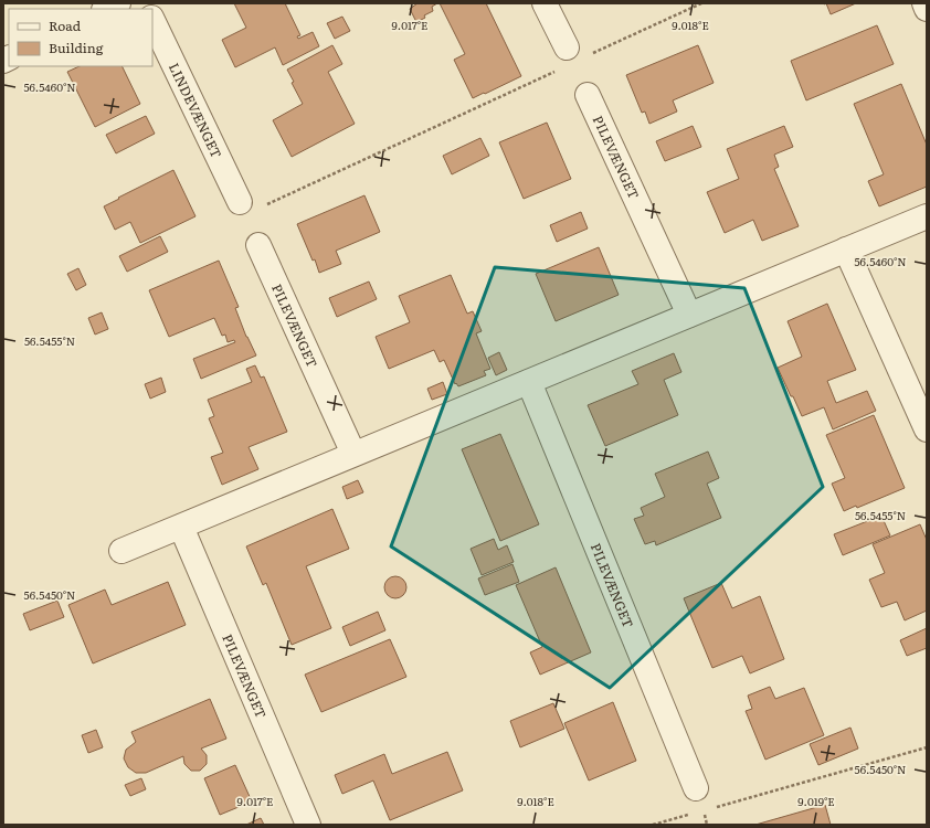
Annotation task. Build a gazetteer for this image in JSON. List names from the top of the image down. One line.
{"streets":{"street":["LINDEVÆNGET","PILEVÆNGET"]},"legend":["Road","Building"],"coordinates":["9.017°E","9.018°E","56.5460°N","56.5455°N","56.5450°N","9.019°E"]}
